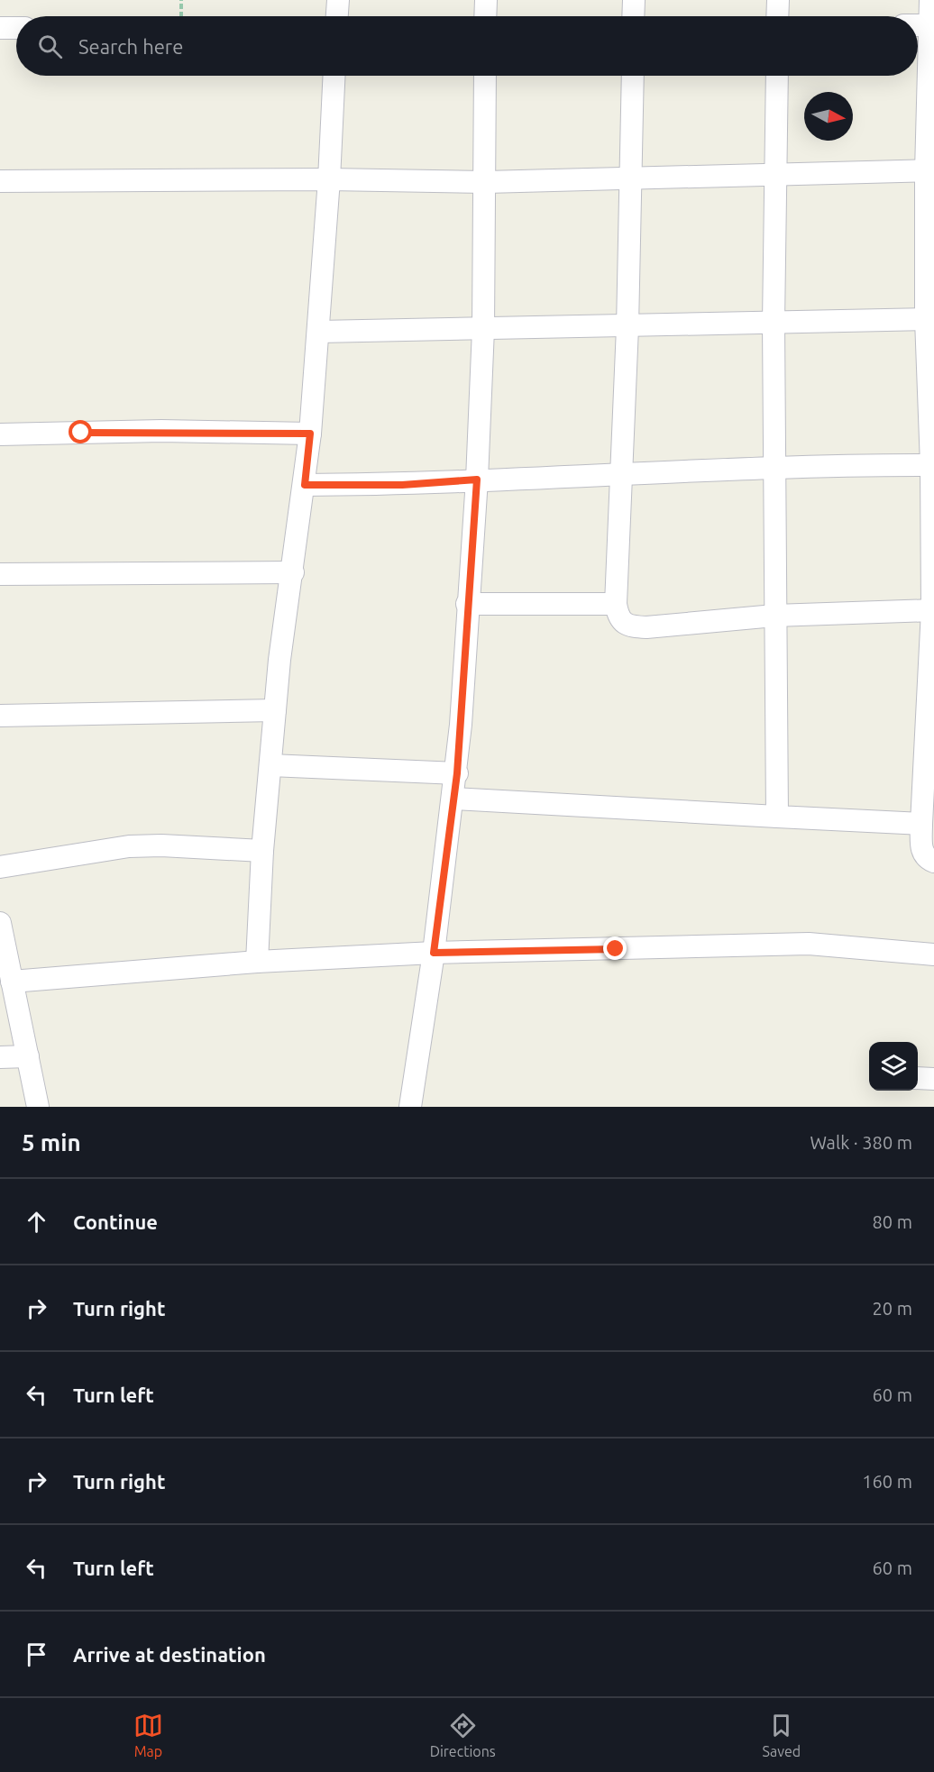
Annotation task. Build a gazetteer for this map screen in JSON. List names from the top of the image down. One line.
{"north":"right","page":{"search":"Search here","heading":["5 min","Walk · 380 m"],"list":[["Continue","80 m"],["Turn right","20 m"],["Turn left","60 m"],["Turn right","160 m"],["Turn left","60 m"],"Arrive at destination"],"nav":["Map","Directions","Saved"]}}
